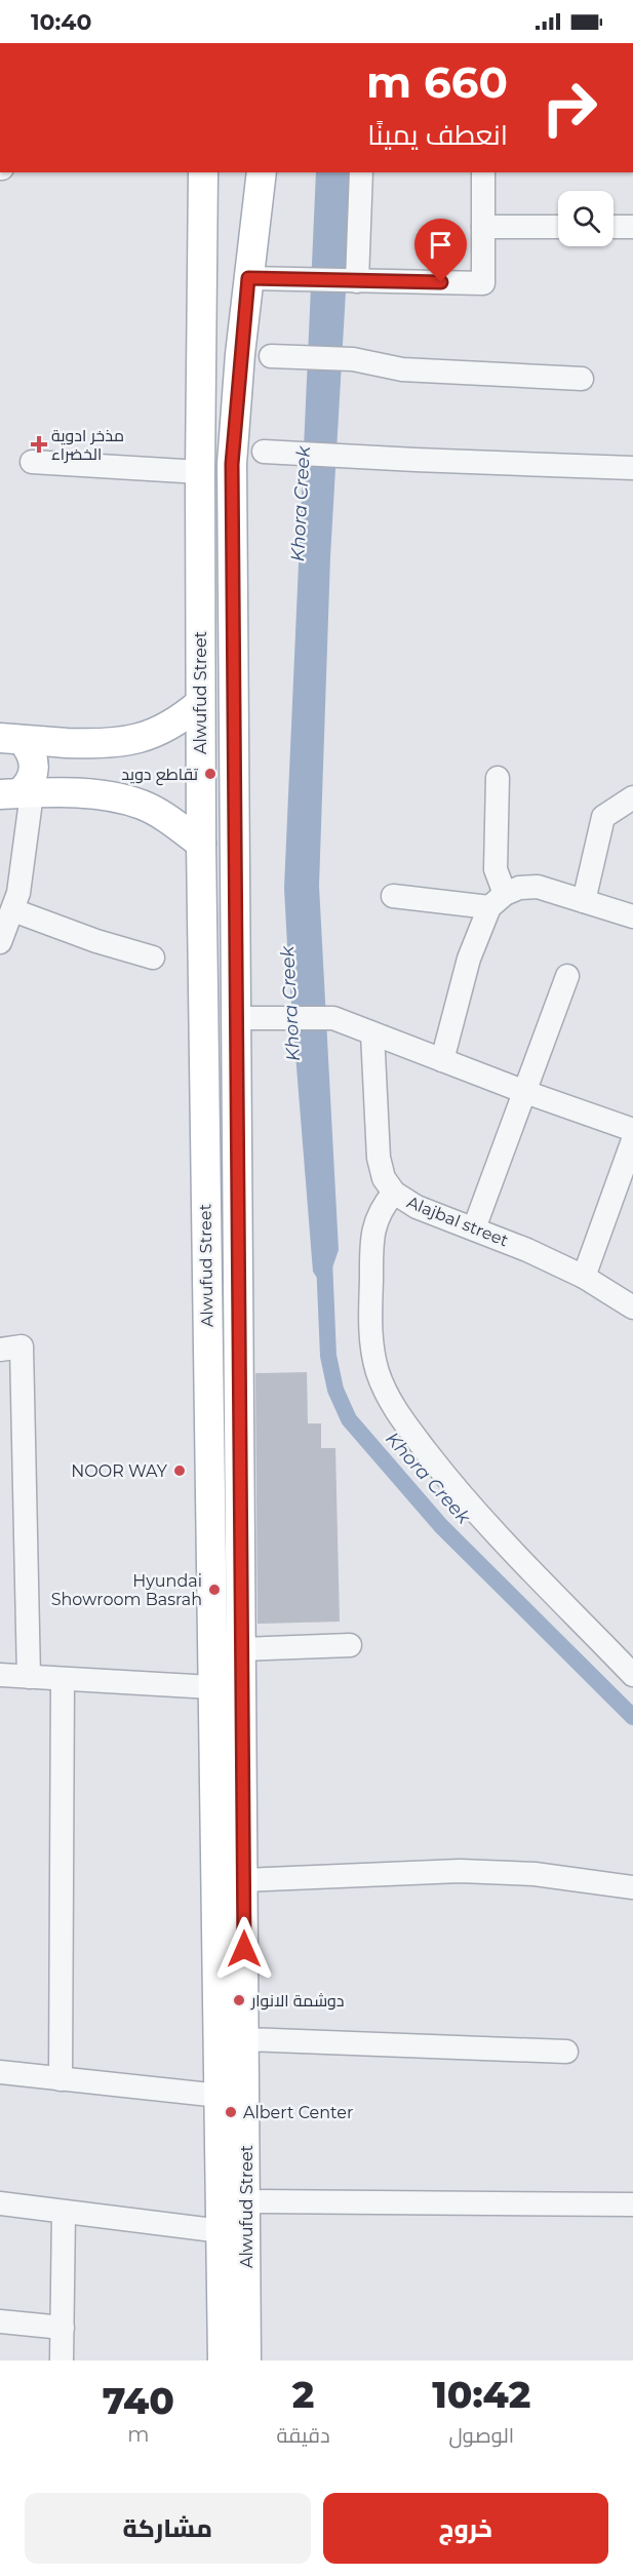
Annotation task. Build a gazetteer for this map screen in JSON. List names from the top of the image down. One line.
{"streets":{"main road":["Alwufud Street"],"street":["Alajbal street"]},"water":["Khora Creek"],"places":{"health":["مذخر ادوية الخضراء"],"other":["تقاطع دويد","NOOR WAY","Hyundai Showroom Basrah","دوشمة الانوار","Albert Center"]},"page":{"status":"10:40","turn":["660 m","انعطف يمينًا"],"eta":["10:42","الوصول","2","دقيقة","740","m"],"buttons":["خروج","مشاركة"]}}
